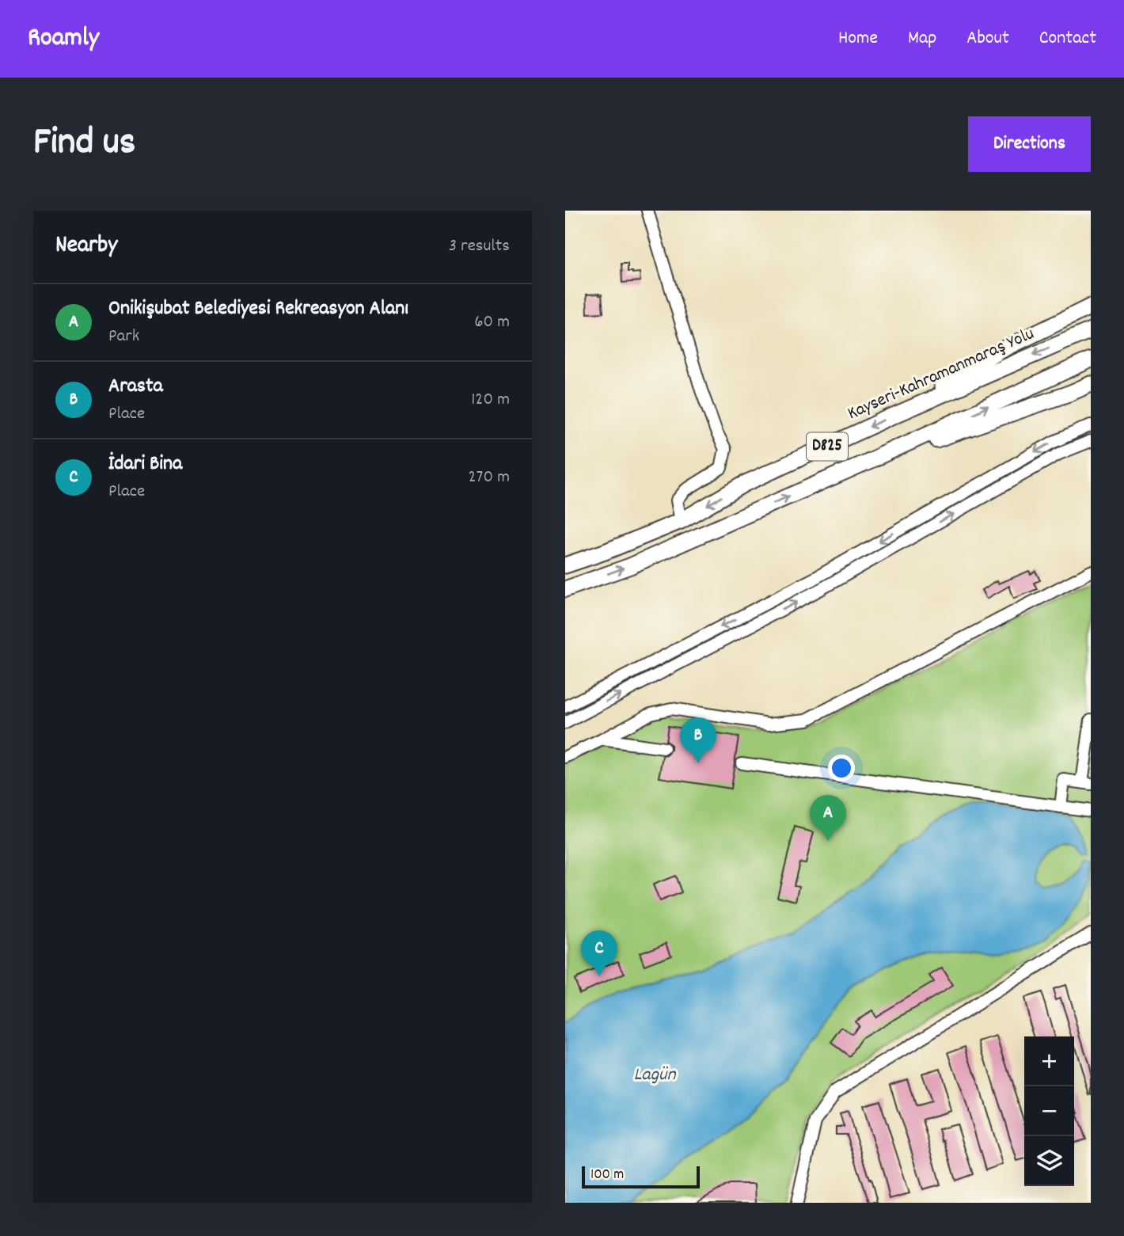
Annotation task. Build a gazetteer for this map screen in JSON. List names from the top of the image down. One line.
{"streets":{"highway":["Kayseri-Kahramanmaraş Yolu","D825"]},"water":["Lagün"],"scale_bar":"100 m","page":{"header":"Roamly","nav":["Home","Map","About","Contact"],"title":"Find us","buttons":"Directions","heading":["Nearby","3 results"],"list":[{"mark":"A","name":"Onikişubat Belediyesi Rekreasyon Alanı","note":"Park","value":"60 m"},{"mark":"B","name":"Arasta","note":"Place","value":"120 m"},{"mark":"C","name":"İdari Bina","note":"Place","value":"270 m"}],"pins":["B","A","C"],"map_buttons":["+","−"],"scale":"100 m"}}
